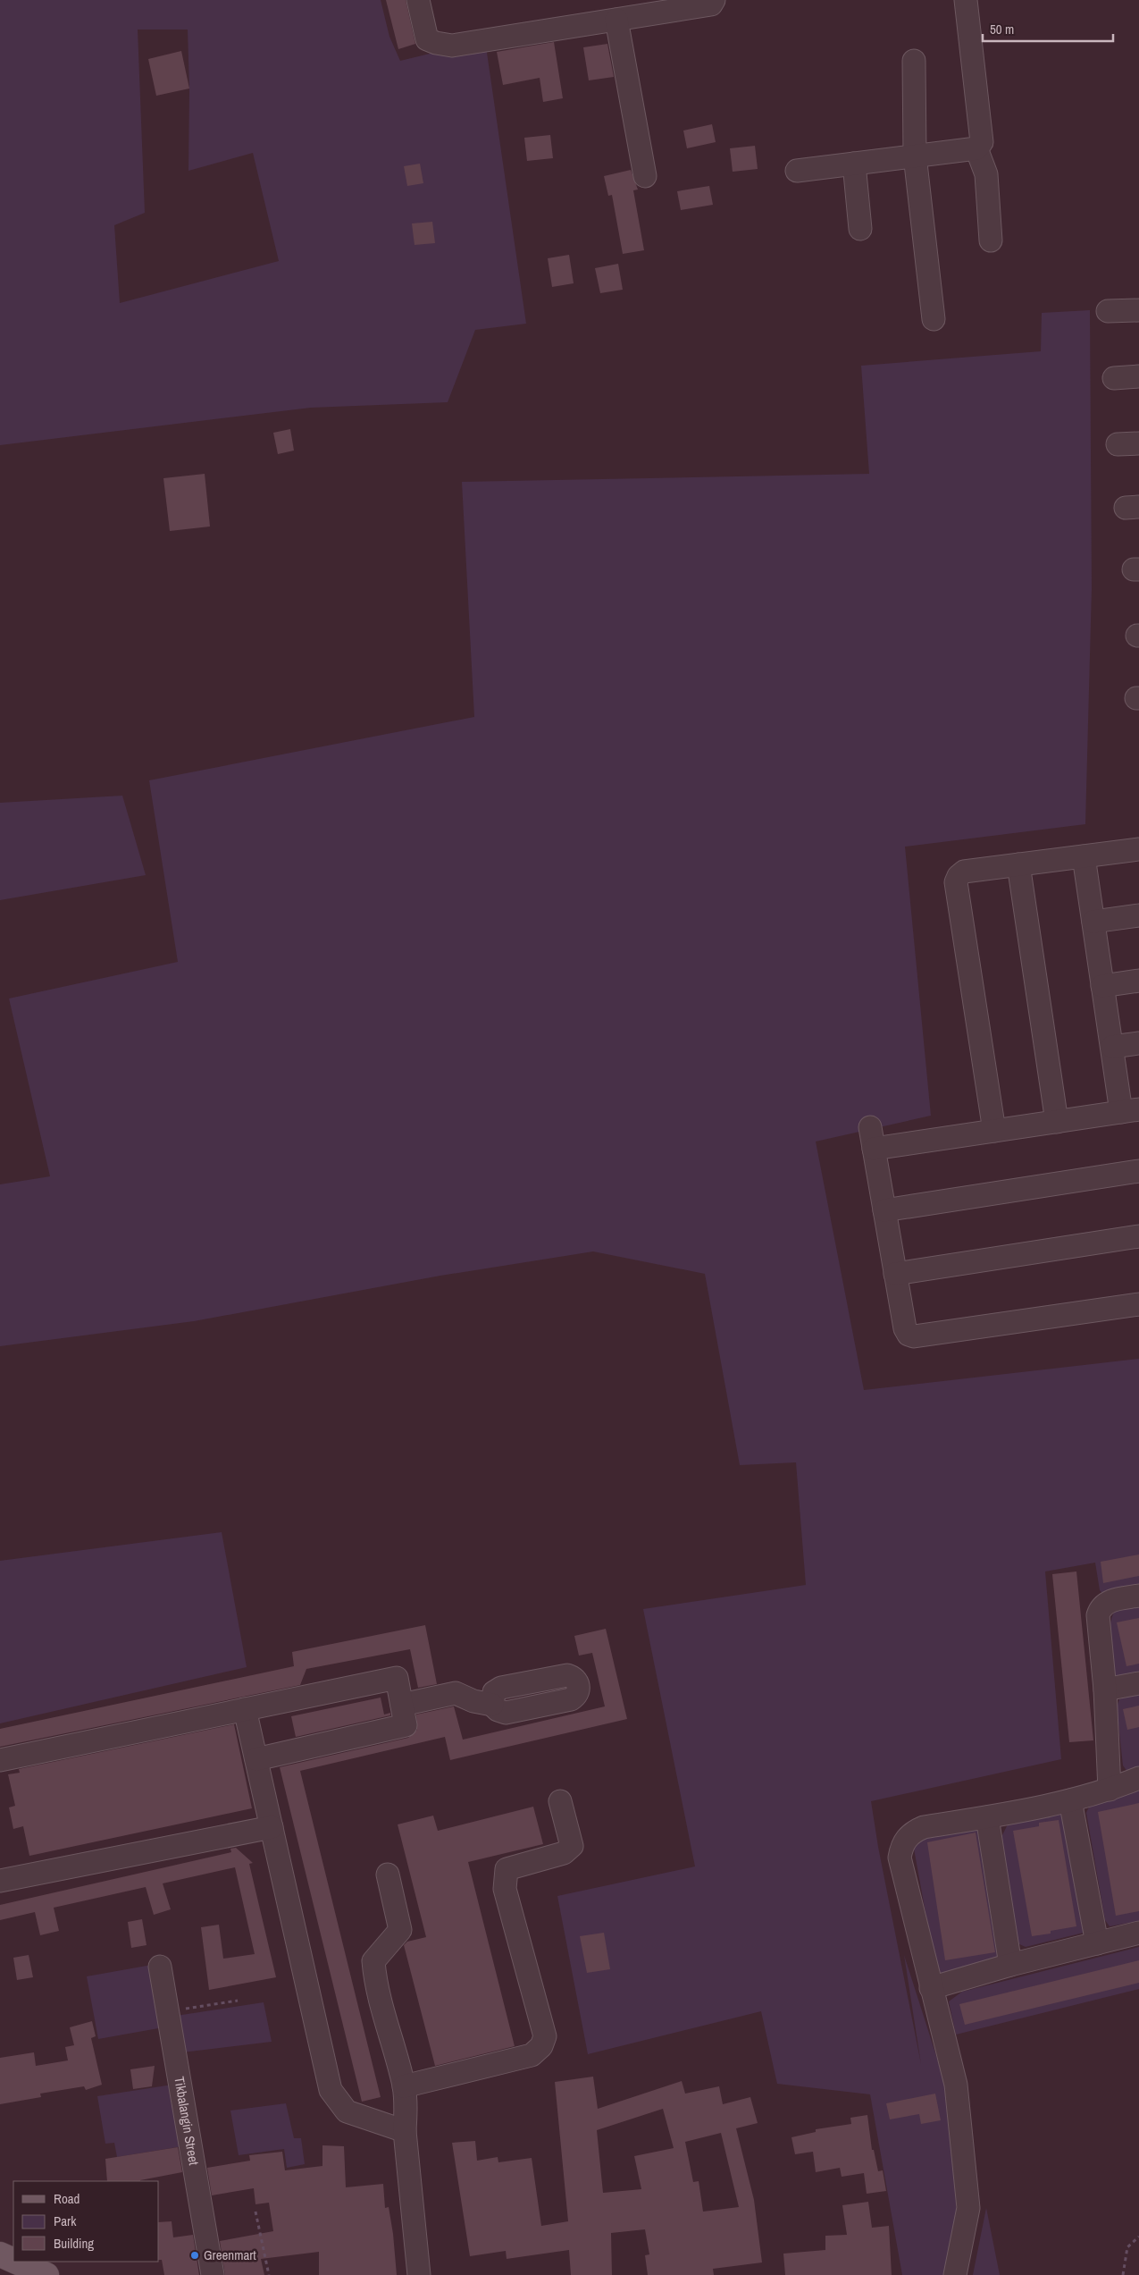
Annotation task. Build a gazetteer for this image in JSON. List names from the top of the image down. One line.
{"streets":{"street":["Tikbalangin Street"]},"places":["Greenmart"],"legend":["Road","Park","Building"],"scale_bar":"50 m"}
